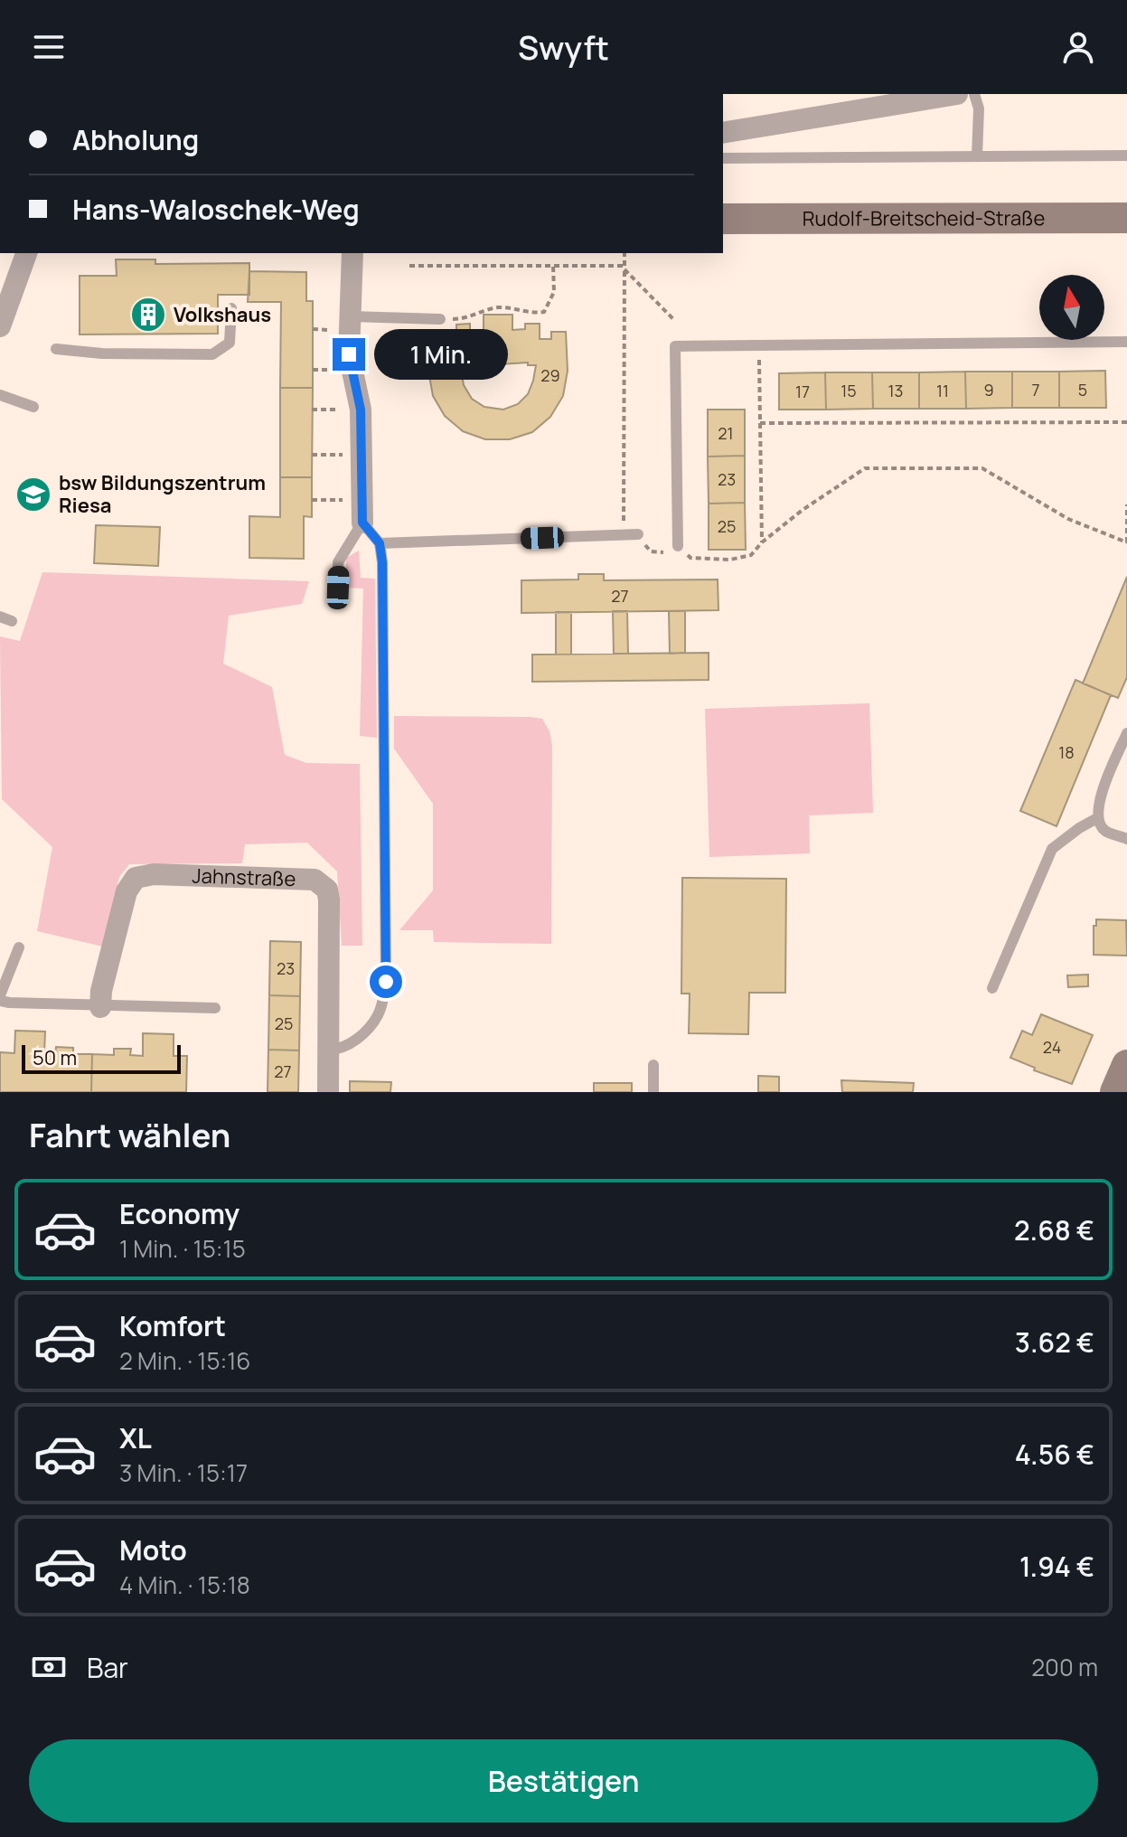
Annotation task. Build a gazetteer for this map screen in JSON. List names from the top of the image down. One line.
{"streets":{"main road":["Rudolf-Breitscheid-Straße"],"street":["Jahnstraße"]},"places":{"building":["Volkshaus"],"school or university":["bsw Bildungszentrum Riesa"]},"house_numbers":["29","9","7","5","15","13","11","17","21","23","25","27","18","23","25","24","27"],"scale_bar":"50 m","north":"top","page":{"header":"Swyft","banner":["Abholung","Hans-Waloschek-Weg"],"bubble":"1 Min.","scale":"50 m","heading":"Fahrt wählen","list":[{"name":"Economy","note":"1 Min. · 15:15","value":"2.68 €"},{"name":"Komfort","note":"2 Min. · 15:16","value":"3.62 €"},{"name":"XL","note":"3 Min. · 15:17","value":"4.56 €"},{"name":"Moto","note":"4 Min. · 15:18","value":"1.94 €"}],"pay":["Bar","200 m"],"buttons":"Bestätigen"}}
